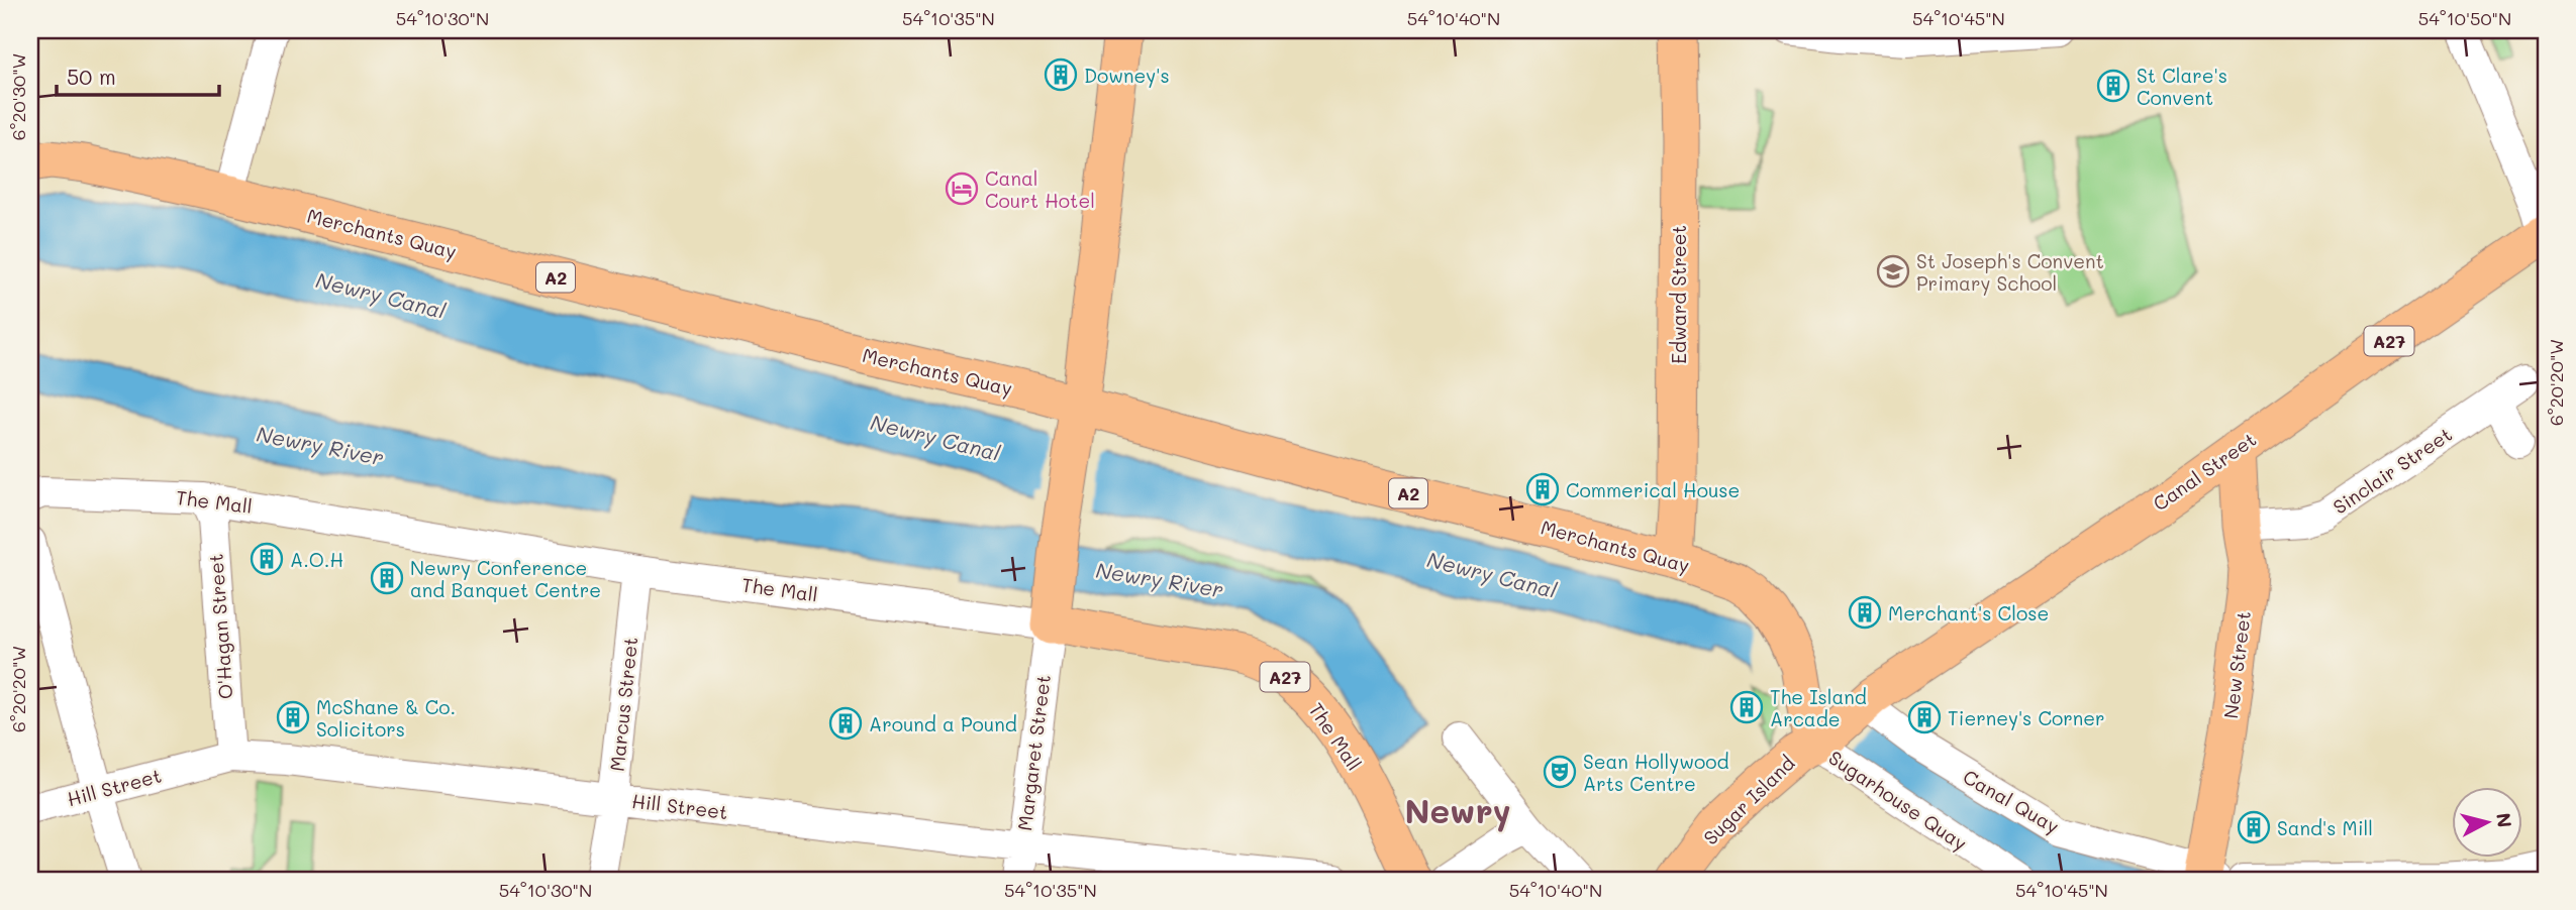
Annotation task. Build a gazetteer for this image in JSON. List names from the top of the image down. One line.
{"streets":{"main road":["Merchants Quay","A2","Edward Street","A27","Canal Street","The Mall","New Street","Sugar Island"],"street":["Sinclair Street","O'Hagan Street","Marcus Street","Margaret Street","Hill Street","Sugarhouse Quay","Canal Quay"]},"crossings":[["Merchants Quay","Edward Street"],["Merchants Quay","Canal Street"],["Merchants Quay","Sugar Island"],["Merchants Quay","Sugarhouse Quay"],["Merchants Quay","Canal Quay"],["Sinclair Street","New Street"],["Canal Street","New Street"],["Canal Street","Sugar Island"],["Canal Street","Canal Quay"],["The Mall","O'Hagan Street"],["The Mall","Marcus Street"],["The Mall","Margaret Street"],["O'Hagan Street","Hill Street"],["New Street","Canal Quay"],["Marcus Street","Hill Street"],["Margaret Street","Hill Street"],["Sugar Island","Sugarhouse Quay"],["Sugar Island","Canal Quay"]],"districts":["Newry"],"water":["Newry Canal","Newry River"],"places":{"building":["Downey's","St Clare's Convent","Commerical House","A.O.H","Newry Conference and Banquet Centre","Merchant's Close","The Island Arcade","McShane & Co. Solicitors","Tierney's Corner","Around a Pound","Sand's Mill"],"hotel":["Canal Court Hotel"],"school or university":["St Joseph's Convent Primary School"],"theatre":["Sean Hollywood Arts Centre"]},"scale_bar":"50 m","north":"right","coordinates":["54°10'30\"N","54°10'35\"N","54°10'40\"N","54°10'45\"N","54°10'50\"N","6°20'30\"W","6°20'20\"W"]}
